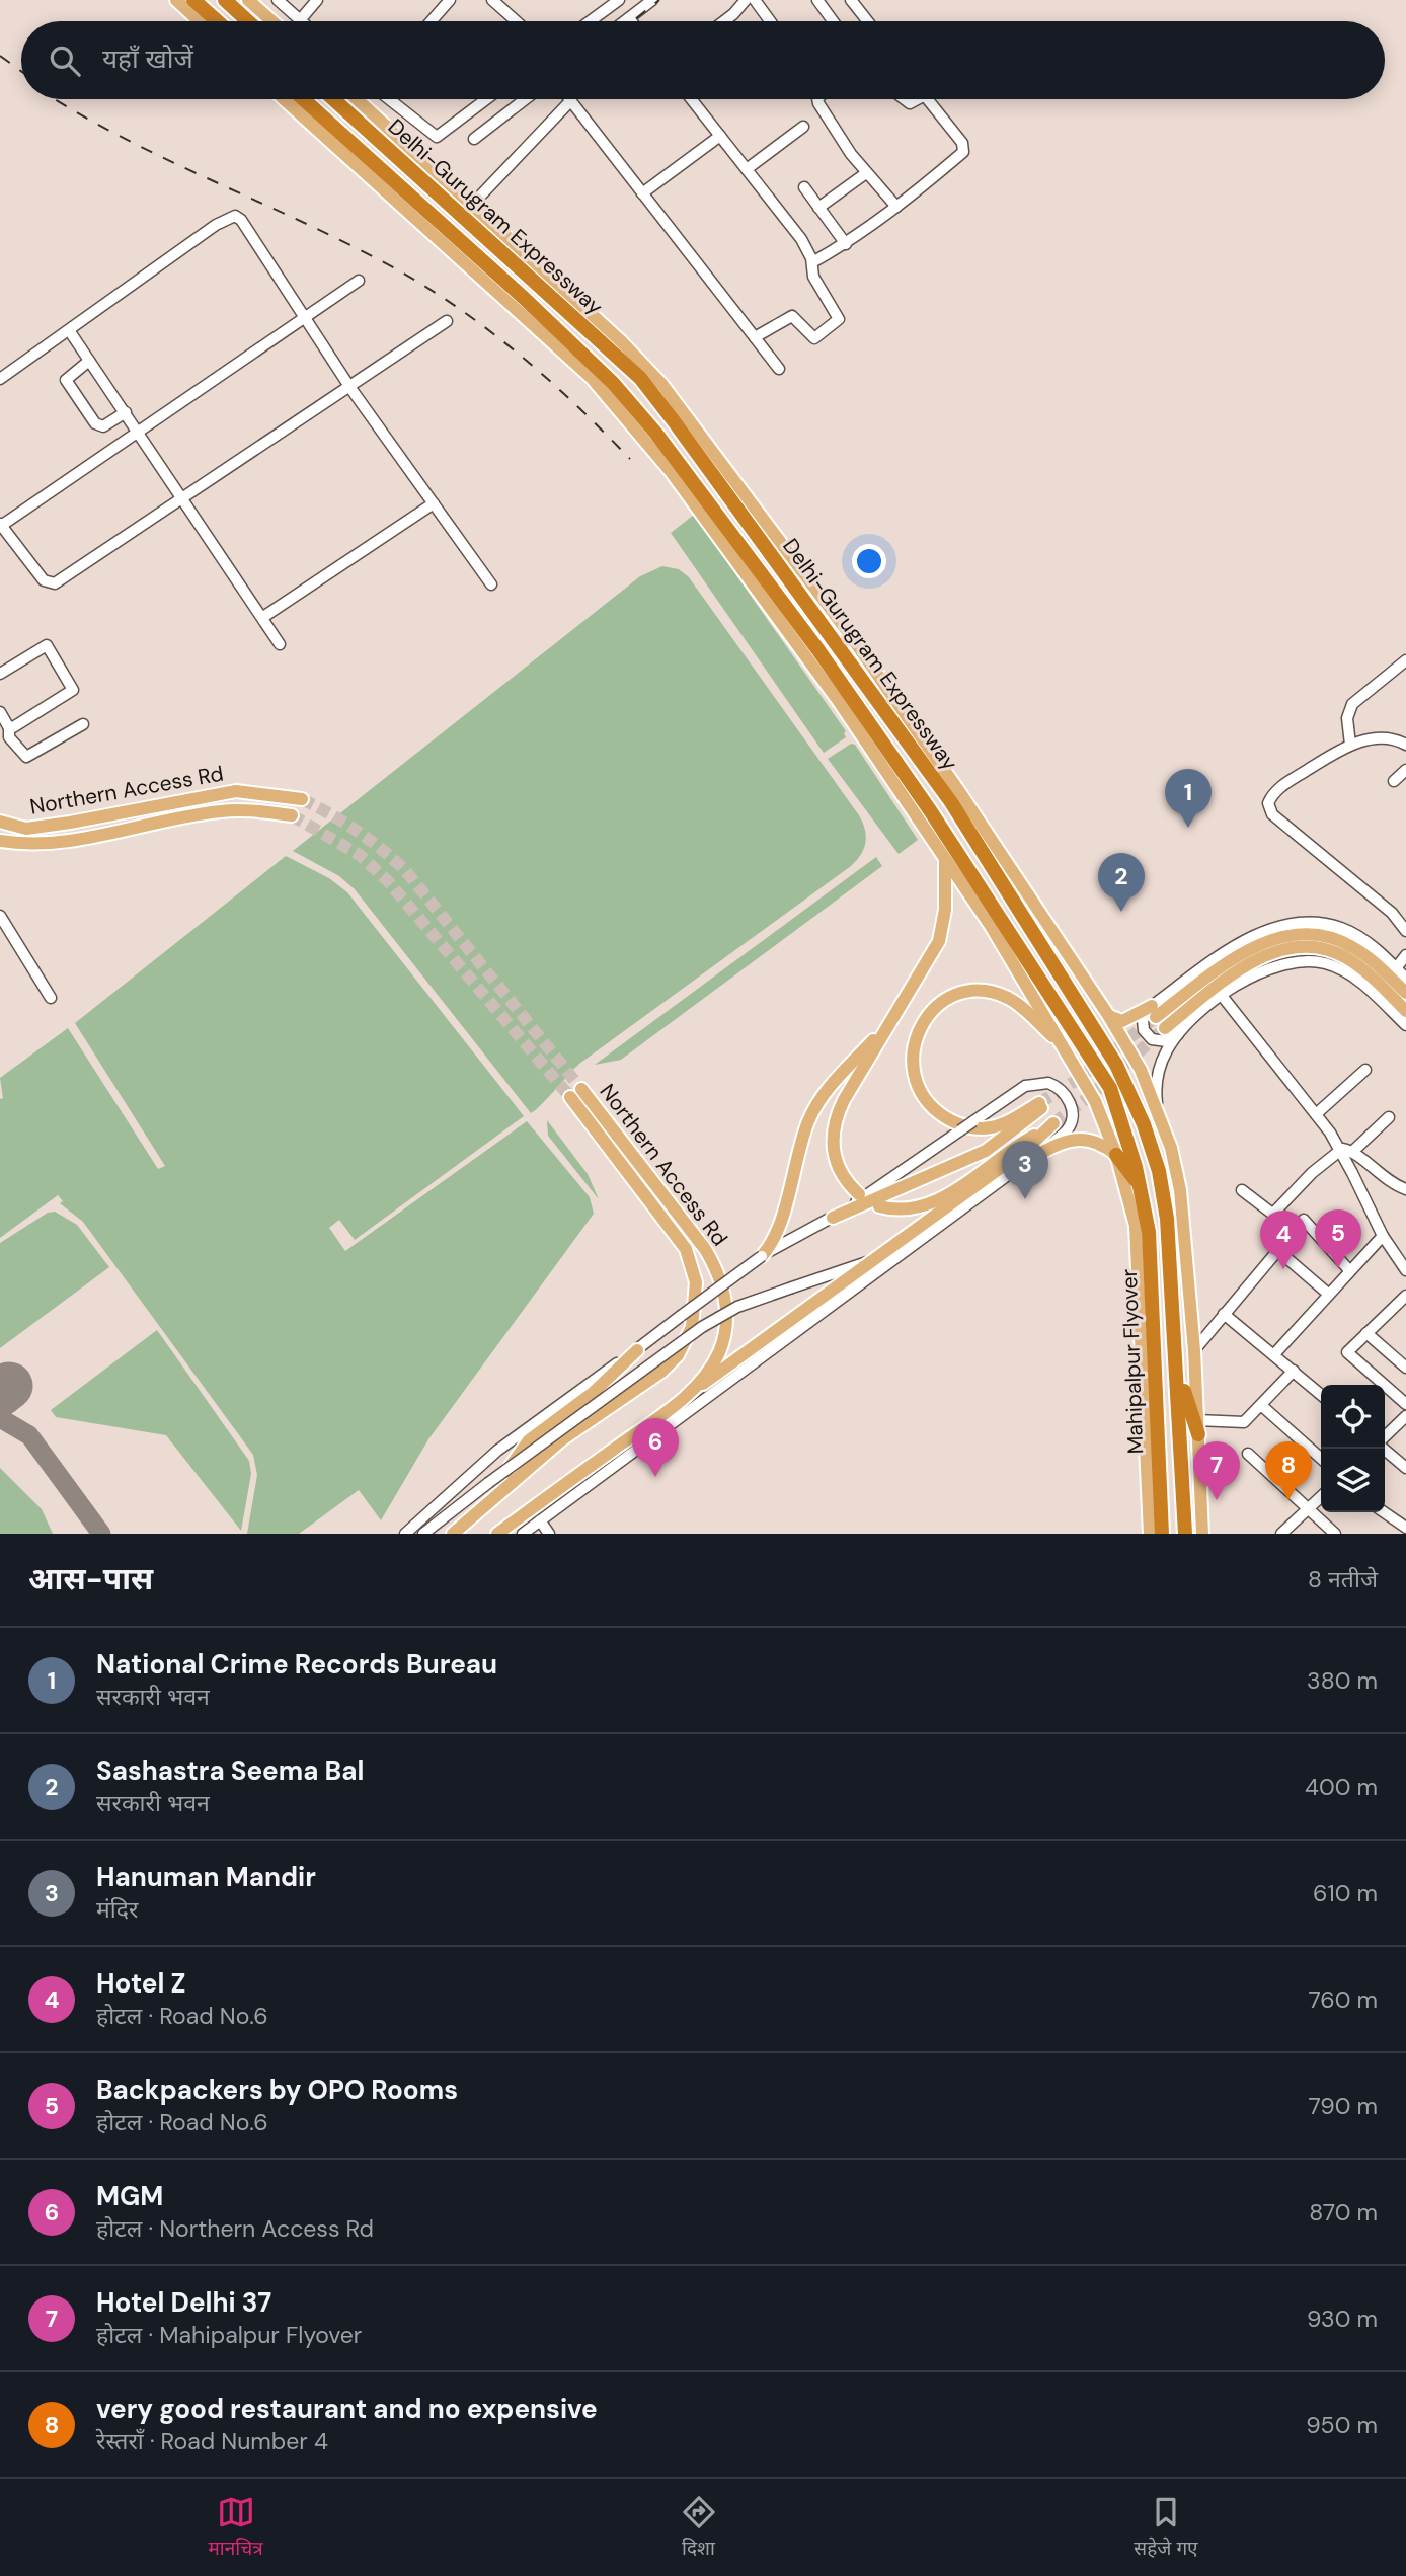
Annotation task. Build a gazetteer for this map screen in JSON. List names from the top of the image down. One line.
{"streets":{"highway":["Delhi-Gurugram Expressway","Mahipalpur Flyover"],"main road":["Northern Access Rd"]},"crossings":[["Delhi-Gurugram Expressway","Mahipalpur Flyover"]],"page":{"search":"यहाँ खोजें","pins":["1","2","3","5","4","6","7","8"],"heading":["आस-पास","8 नतीजे"],"list":[{"mark":"1","name":"National Crime Records Bureau","note":"सरकारी भवन","value":"380 m"},{"mark":"2","name":"Sashastra Seema Bal","note":"सरकारी भवन","value":"400 m"},{"mark":"3","name":"Hanuman Mandir","note":"मंदिर","value":"610 m"},{"mark":"4","name":"Hotel Z","note":"होटल · Road No.6","value":"760 m"},{"mark":"5","name":"Backpackers by OPO Rooms","note":"होटल · Road No.6","value":"790 m"},{"mark":"6","name":"MGM","note":"होटल · Northern Access Rd","value":"870 m"},{"mark":"7","name":"Hotel Delhi 37","note":"होटल · Mahipalpur Flyover","value":"930 m"},{"mark":"8","name":"very good restaurant and no expensive","note":"रेस्तराँ · Road Number 4","value":"950 m"}],"nav":["मानचित्र","दिशा","सहेजे गए"]}}
